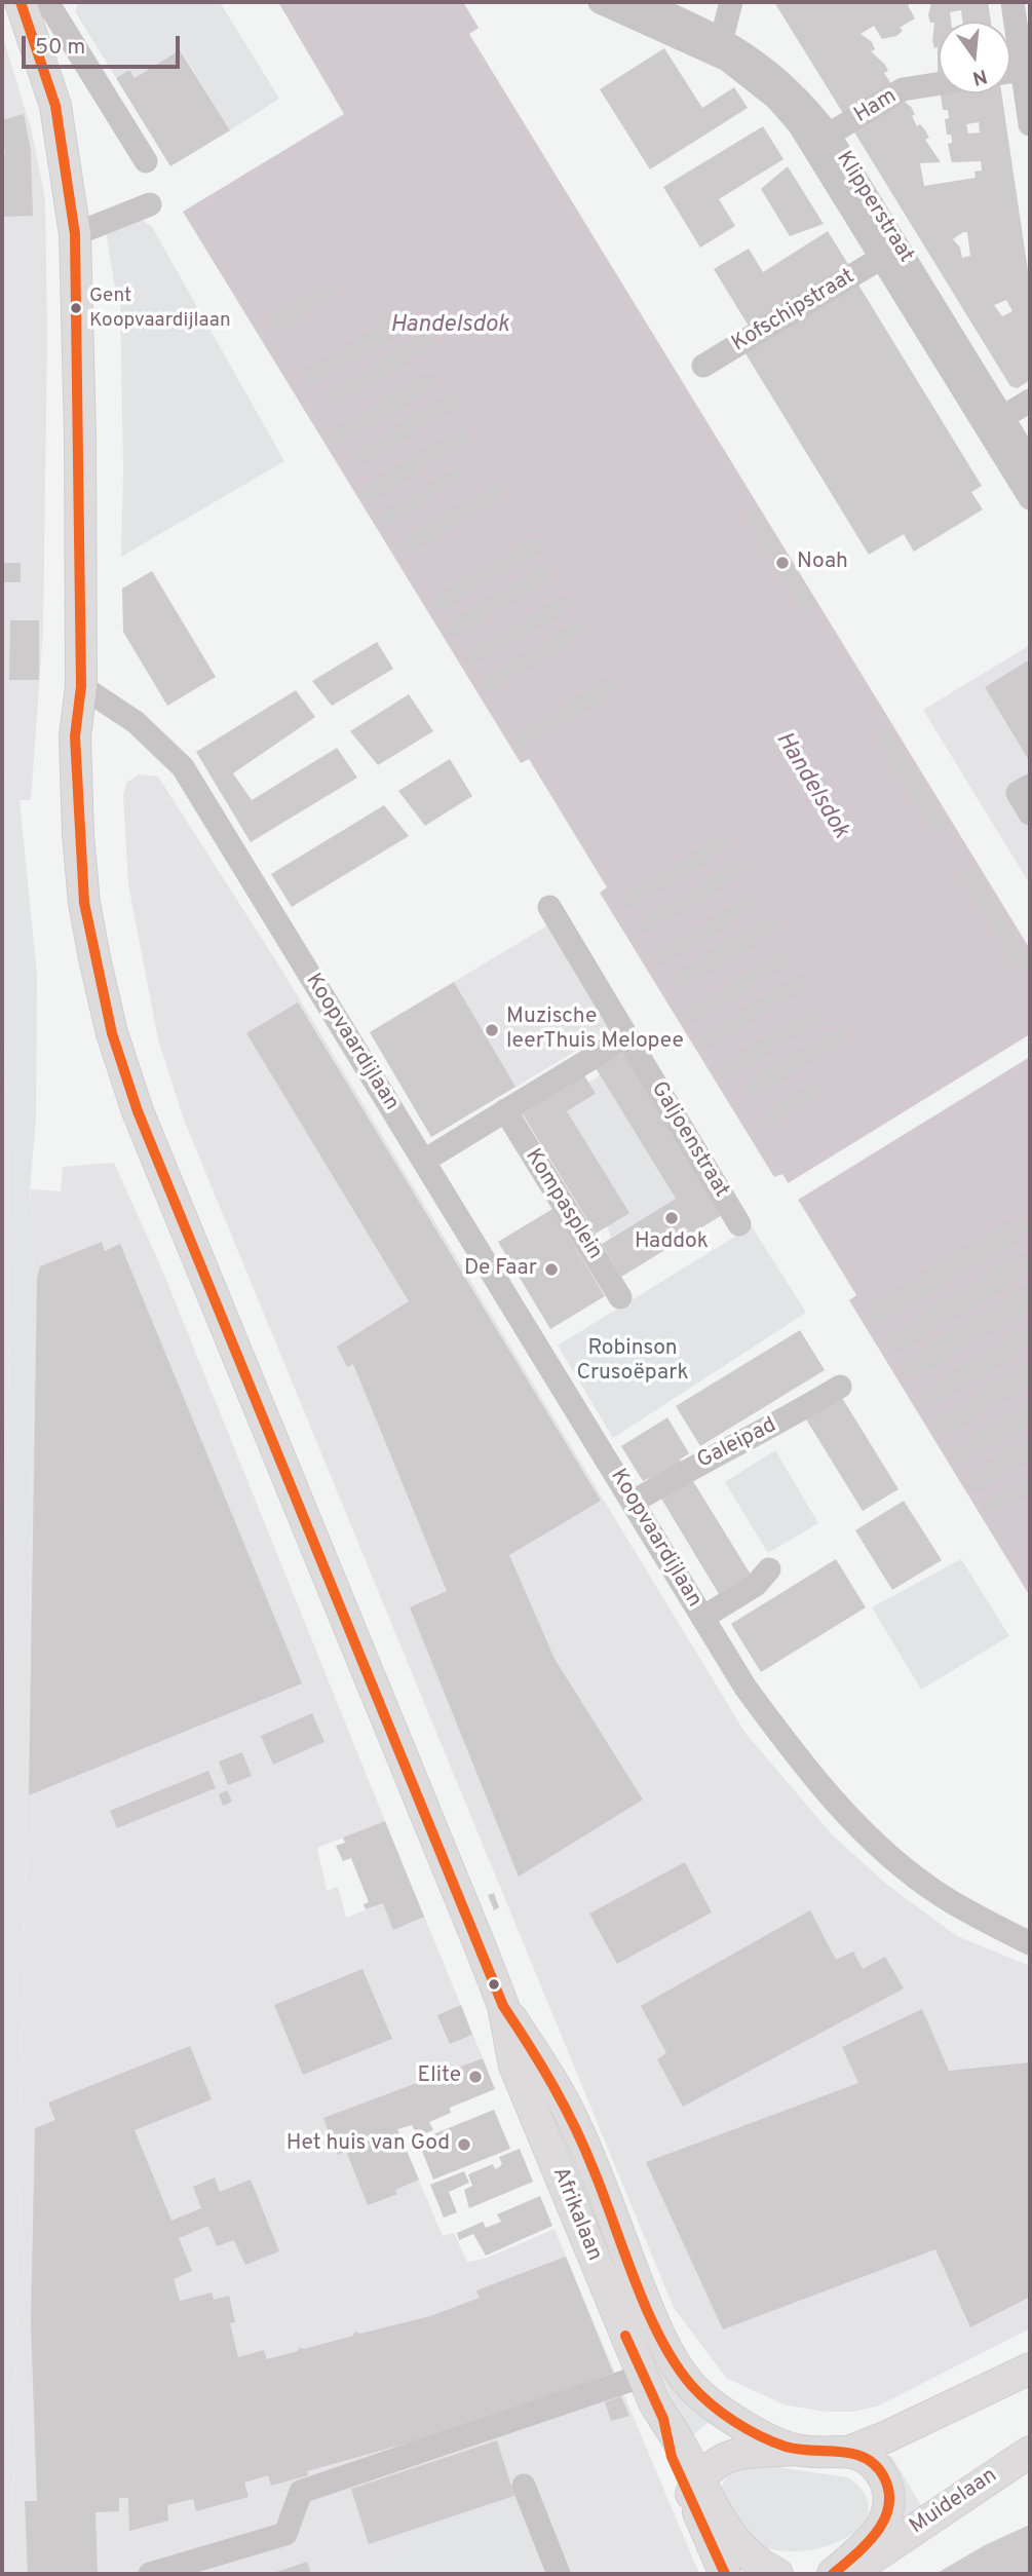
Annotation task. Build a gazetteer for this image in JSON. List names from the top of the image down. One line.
{"streets":{"main road":["Afrikalaan","Muidelaan"],"street":["Ham","Klipperstraat","Kofschipstraat","Koopvaardijlaan","Galjoenstraat","Kompasplein","Galeipad"]},"crossings":[["Ham","Klipperstraat"],["Klipperstraat","Kofschipstraat"],["Koopvaardijlaan","Galeipad"],["Koopvaardijlaan","Afrikalaan"]],"water":["Handelsdok"],"parks":["Robinson Crusoëpark"],"places":["Gent Koopvaardijlaan","Noah","Muzische leerThuis Melopee","Haddok","De Faar","Elite","Het huis van God"],"lines":["transit line 50"],"scale_bar":"50 m","north":"bottom"}
